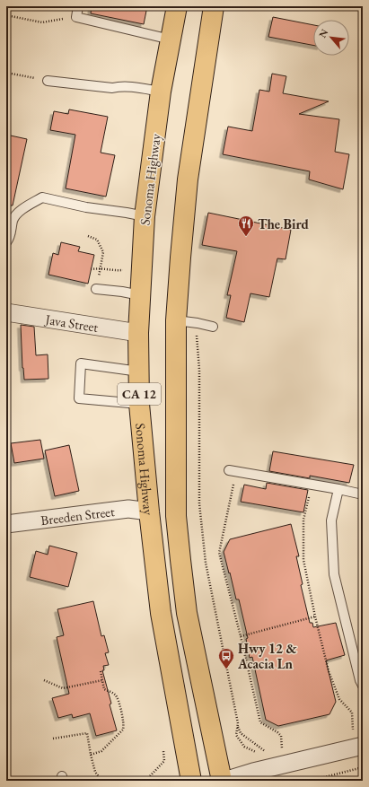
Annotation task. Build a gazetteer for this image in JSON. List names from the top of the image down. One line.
{"streets":{"main road":["Sonoma Highway","CA 12"],"street":["Java Street","Breeden Street"]},"crossings":[["Sonoma Highway","Java Street"],["Sonoma Highway","Breeden Street"]],"places":{"restaurant":["The Bird"],"bus stop":["Hwy 12 & Acacia Ln"]},"north":"top left"}
